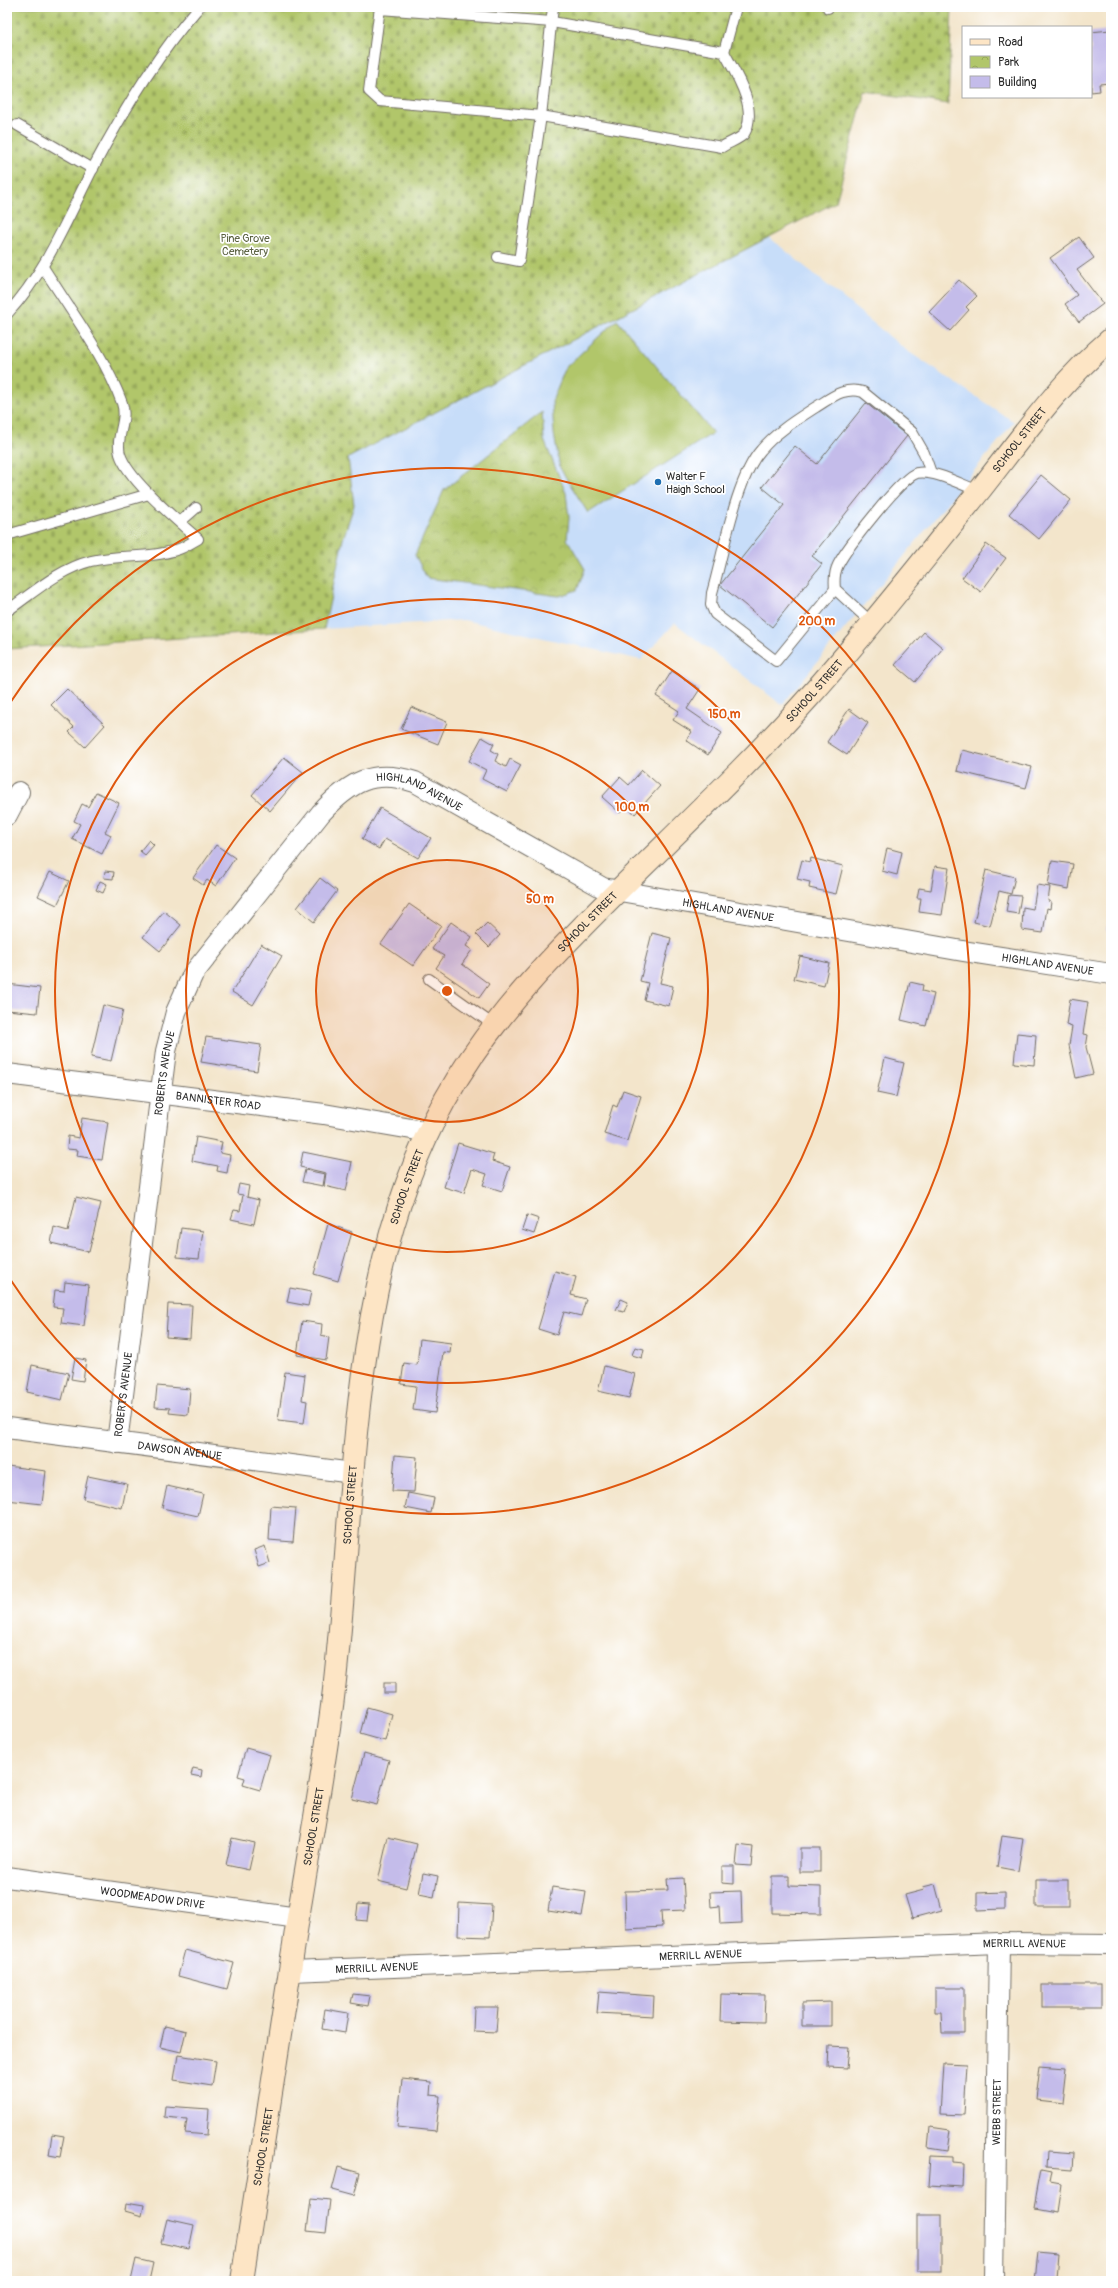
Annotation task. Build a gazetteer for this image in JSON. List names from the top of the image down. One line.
{"streets":{"street":["SCHOOL STREET","HIGHLAND AVENUE","ROBERTS AVENUE","BANNISTER ROAD","DAWSON AVENUE","WOODMEADOW DRIVE","MERRILL AVENUE","WEBB STREET"]},"crossings":[["SCHOOL STREET","HIGHLAND AVENUE"],["SCHOOL STREET","BANNISTER ROAD"],["SCHOOL STREET","DAWSON AVENUE"],["SCHOOL STREET","WOODMEADOW DRIVE"],["SCHOOL STREET","MERRILL AVENUE"],["HIGHLAND AVENUE","ROBERTS AVENUE"],["ROBERTS AVENUE","BANNISTER ROAD"],["ROBERTS AVENUE","DAWSON AVENUE"],["MERRILL AVENUE","WEBB STREET"]],"parks":["Pine Grove Cemetery"],"places":["Walter F Haigh School"],"legend":["Road","Park","Building"],"rings":["200 m","150 m","100 m","50 m"]}
